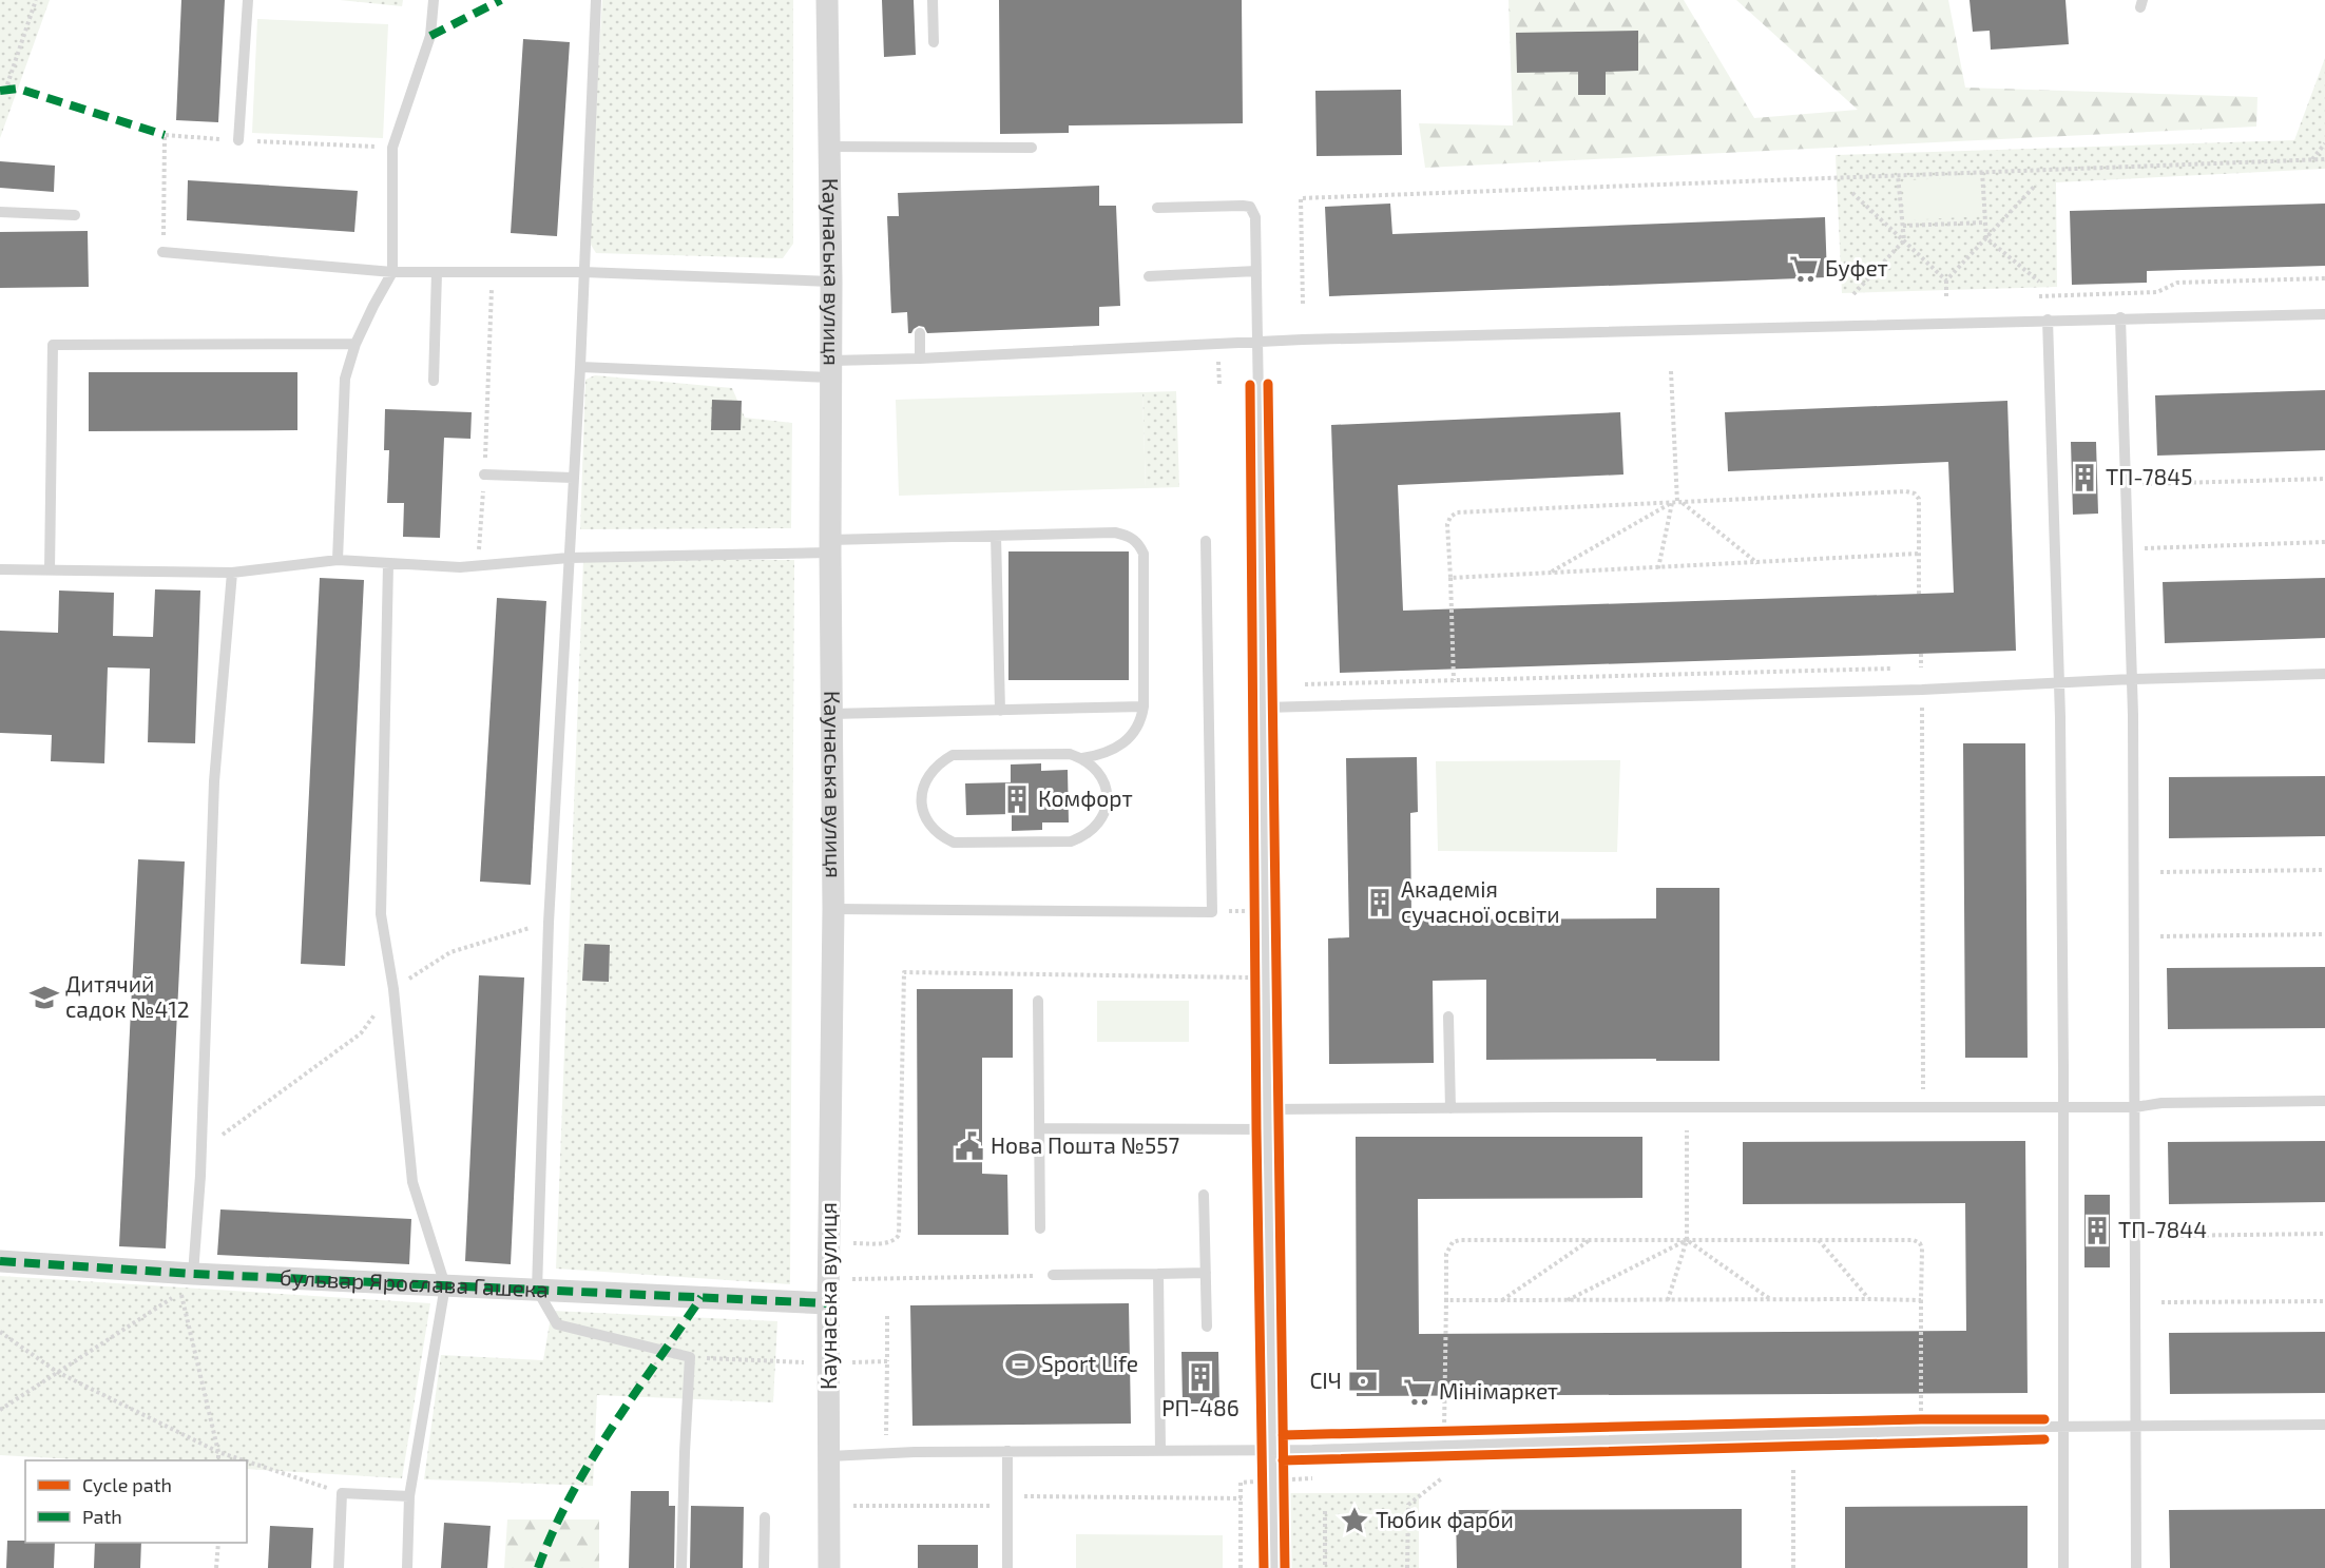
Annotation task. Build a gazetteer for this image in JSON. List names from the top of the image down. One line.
{"streets":{"street":["Каунаська вулиця","бульвар Ярослава Гашека"]},"crossings":[["Каунаська вулиця","бульвар Ярослава Гашека"]],"places":{"supermarket":["Буфет","Мінімаркет"],"building":["ТП-7845","Комфорт","Академія сучасної освіти","ТП-7844","РП-486"],"school or university":["Дитячий садок №412"],"public building":["Нова Пошта №557"],"sports":["Sport Life"],"bank":["СІЧ"],"place":["Тюбик фарби"]},"legend":["Cycle path","Path"]}
